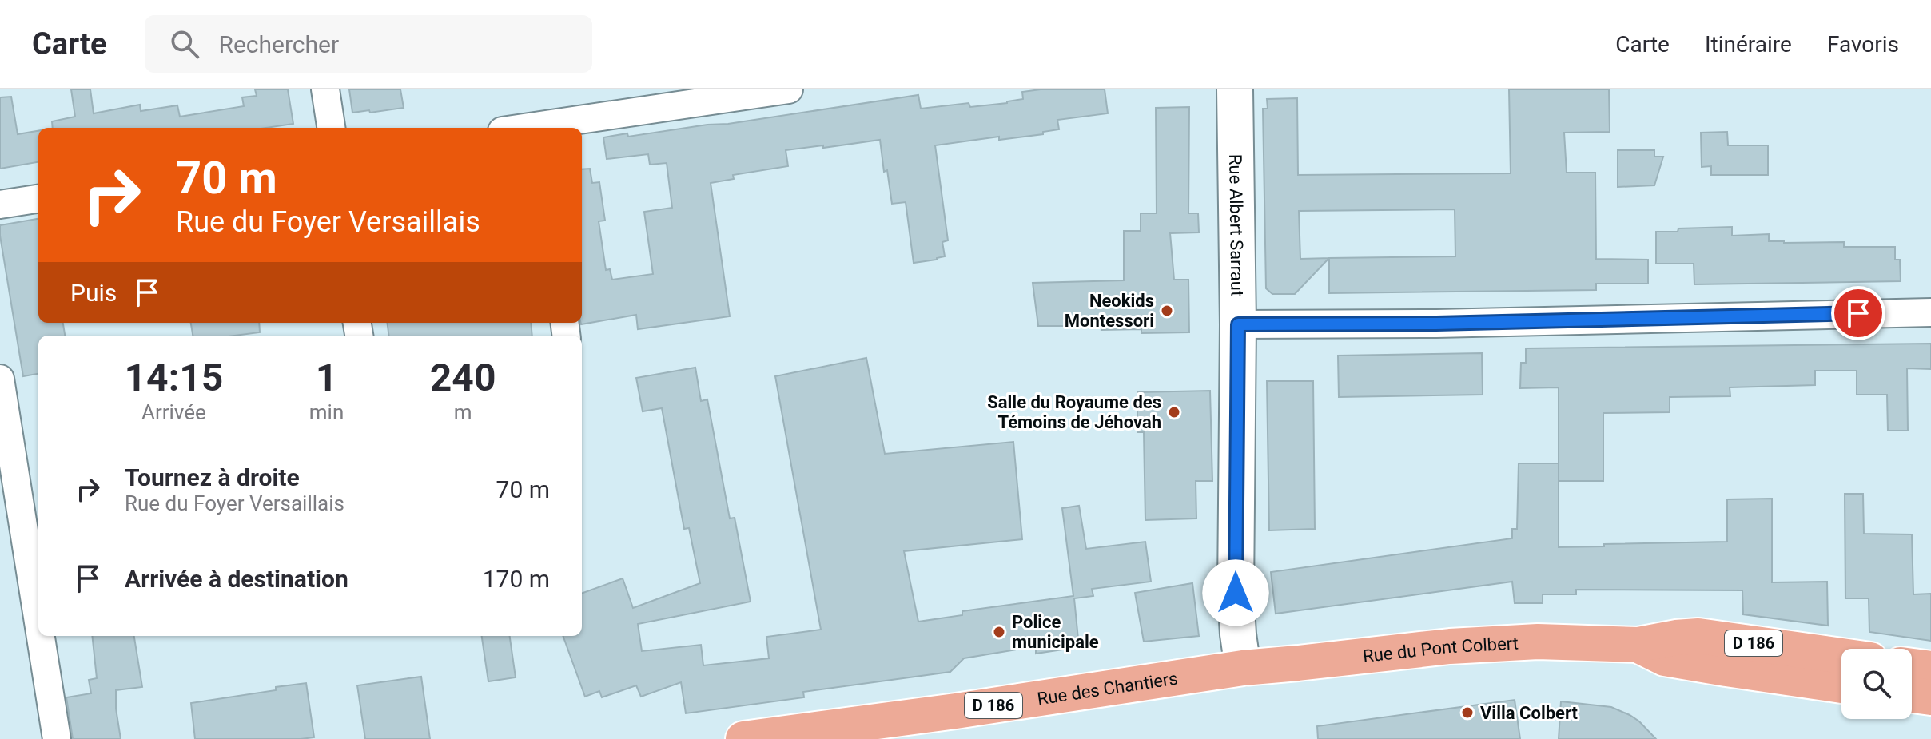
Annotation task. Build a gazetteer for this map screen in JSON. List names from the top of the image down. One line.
{"streets":{"main road":["Rue Albert Sarraut","D 186","Rue du Pont Colbert","Rue des Chantiers"]},"crossings":[["Rue Albert Sarraut","Rue du Pont Colbert"],["Rue Albert Sarraut","Rue des Chantiers"],["Rue du Pont Colbert","Rue des Chantiers"]],"places":["Neokids Montessori","Salle du Royaume des Témoins de Jéhovah","Police municipale","Villa Colbert"],"page":{"header":"Carte","search":"Rechercher","nav":["Carte","Itinéraire","Favoris"],"turn":["70 m","Rue du Foyer Versaillais"],"then":"Puis","eta":["14:15","Arrivée","1","min","240","m"],"list":[{"name":"Tournez à droite","note":"Rue du Foyer Versaillais","value":"70 m"},{"name":"Arrivée à destination","value":"170 m"}]}}
